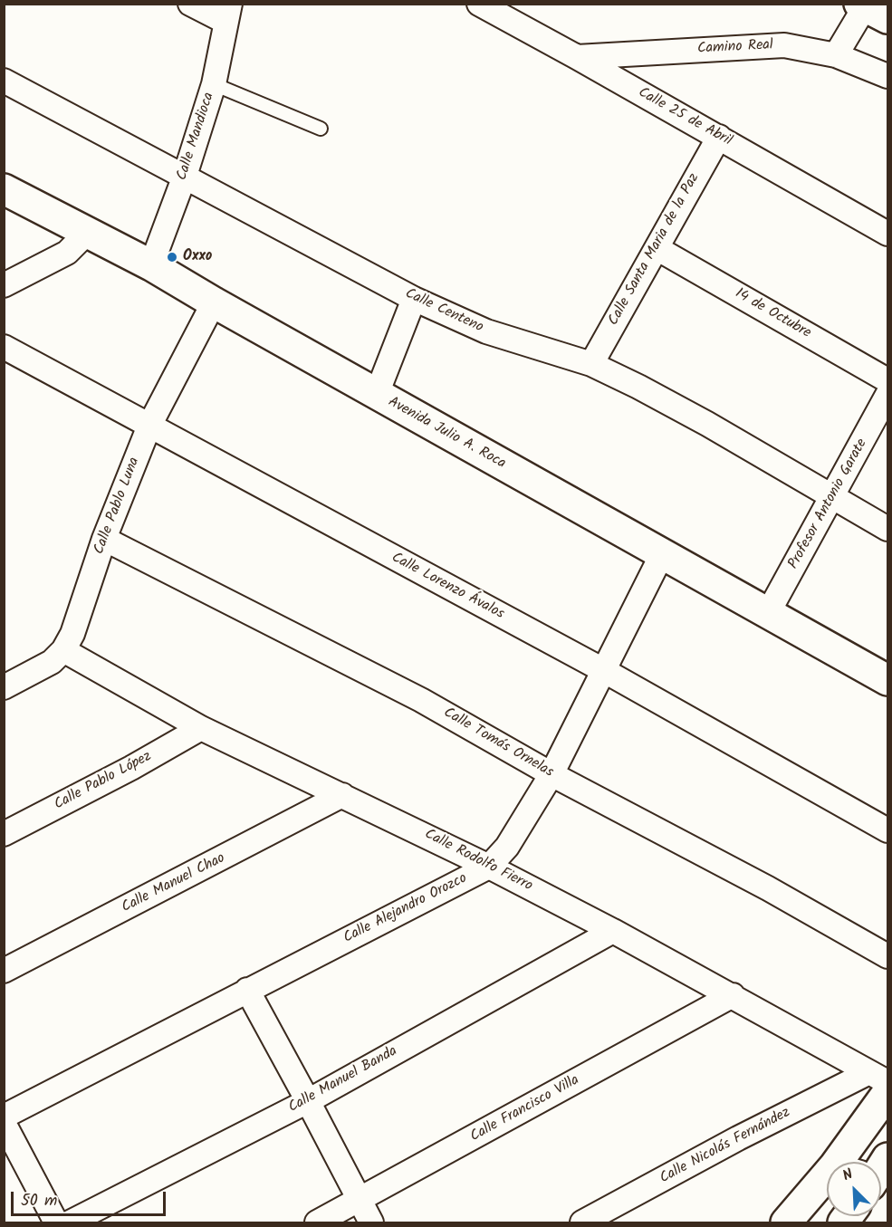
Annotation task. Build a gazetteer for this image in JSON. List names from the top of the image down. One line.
{"streets":{"street":["Camino Real","Calle 25 de Abril","Calle Mandioca","Calle Santa Maria de la Paz","Calle Centeno","14 de Octubre","Avenida Julio A. Roca","Profesor Antonio Garate","Calle Pablo Luna","Calle Lorenzo Ávalos","Calle Tomás Ornelas","Calle Pablo López","Calle Rodolfo Fierro","Calle Manuel Chao","Calle Alejandro Orozco","Calle Manuel Banda","Calle Francisco Villa","Calle Nicolás Fernández"]},"crossings":[["Camino Real","Calle 25 de Abril"],["Calle 25 de Abril","Calle Santa Maria de la Paz"],["Calle Mandioca","Calle Centeno"],["Calle Mandioca","Avenida Julio A. Roca"],["Calle Santa Maria de la Paz","Calle Centeno"],["Calle Santa Maria de la Paz","14 de Octubre"],["Calle Centeno","Profesor Antonio Garate"],["Avenida Julio A. Roca","Profesor Antonio Garate"],["Avenida Julio A. Roca","Calle Pablo Luna"],["Avenida Julio A. Roca","Calle Alejandro Orozco"],["Calle Pablo Luna","Calle Lorenzo Ávalos"],["Calle Pablo Luna","Calle Tomás Ornelas"],["Calle Pablo Luna","Calle Rodolfo Fierro"],["Calle Lorenzo Ávalos","Calle Alejandro Orozco"],["Calle Tomás Ornelas","Calle Alejandro Orozco"],["Calle Pablo López","Calle Rodolfo Fierro"],["Calle Rodolfo Fierro","Calle Manuel Chao"],["Calle Rodolfo Fierro","Calle Alejandro Orozco"],["Calle Rodolfo Fierro","Calle Manuel Banda"],["Calle Rodolfo Fierro","Calle Francisco Villa"],["Calle Rodolfo Fierro","Calle Nicolás Fernández"]],"places":["Oxxo"],"scale_bar":"50 m","north":"top left"}
